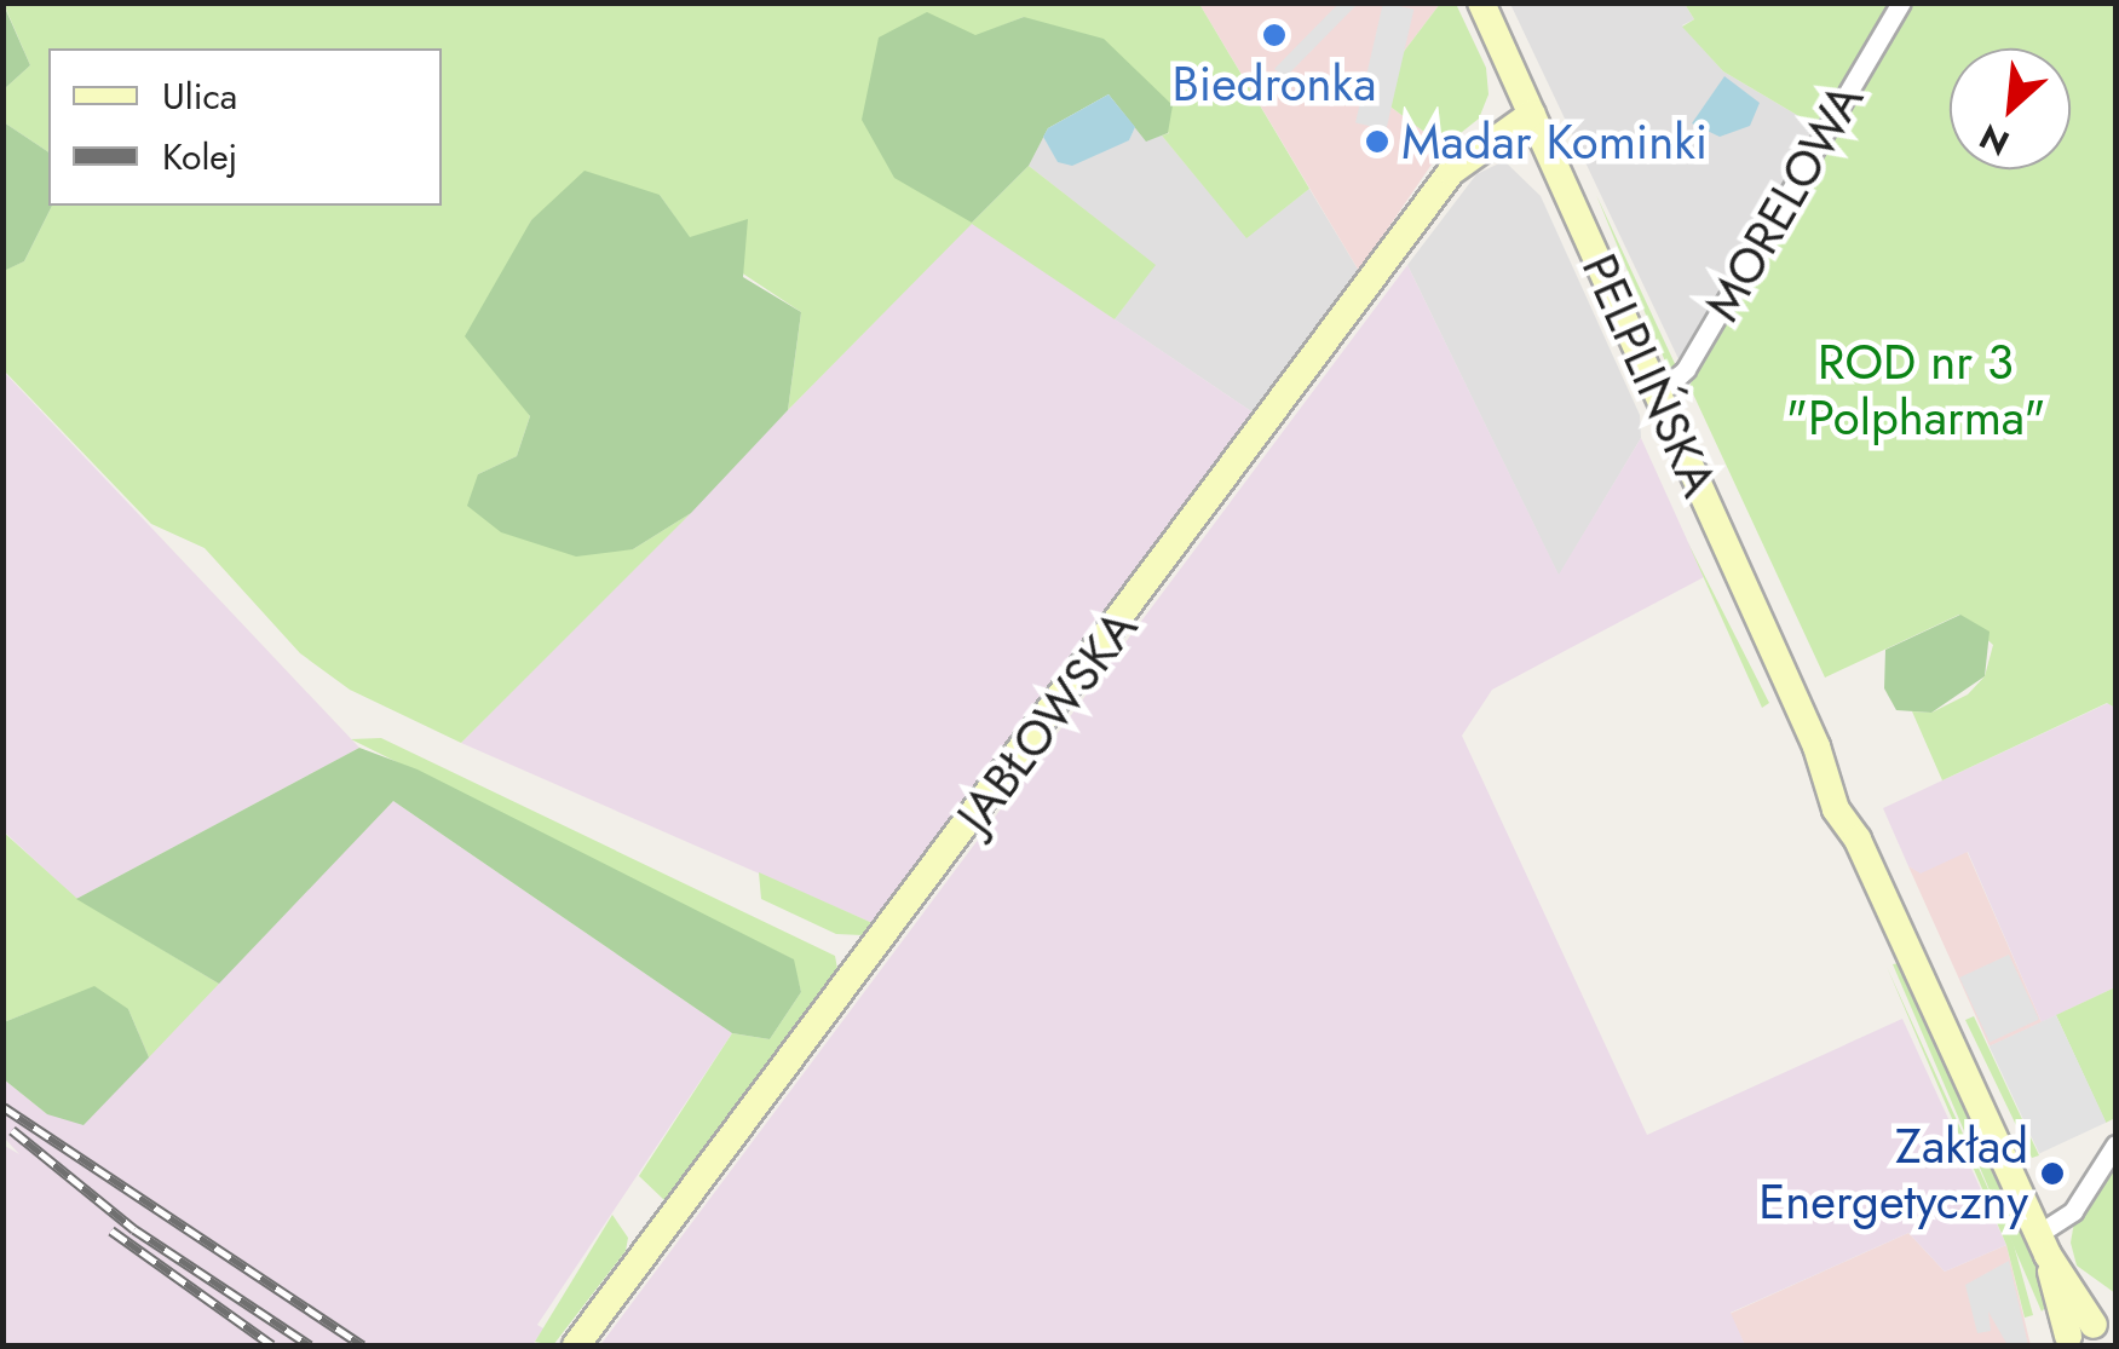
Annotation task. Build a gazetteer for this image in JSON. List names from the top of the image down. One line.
{"streets":{"main road":["PELPLIŃSKA","JABŁOWSKA"],"street":["MORELOWA"]},"crossings":[["MORELOWA","PELPLIŃSKA"],["PELPLIŃSKA","JABŁOWSKA"]],"parks":["ROD nr 3 \"Polpharma\""],"places":["Biedronka","Madar Kominki","Zakład Energetyczny"],"legend":["Ulica","Kolej"],"north":"bottom left"}
